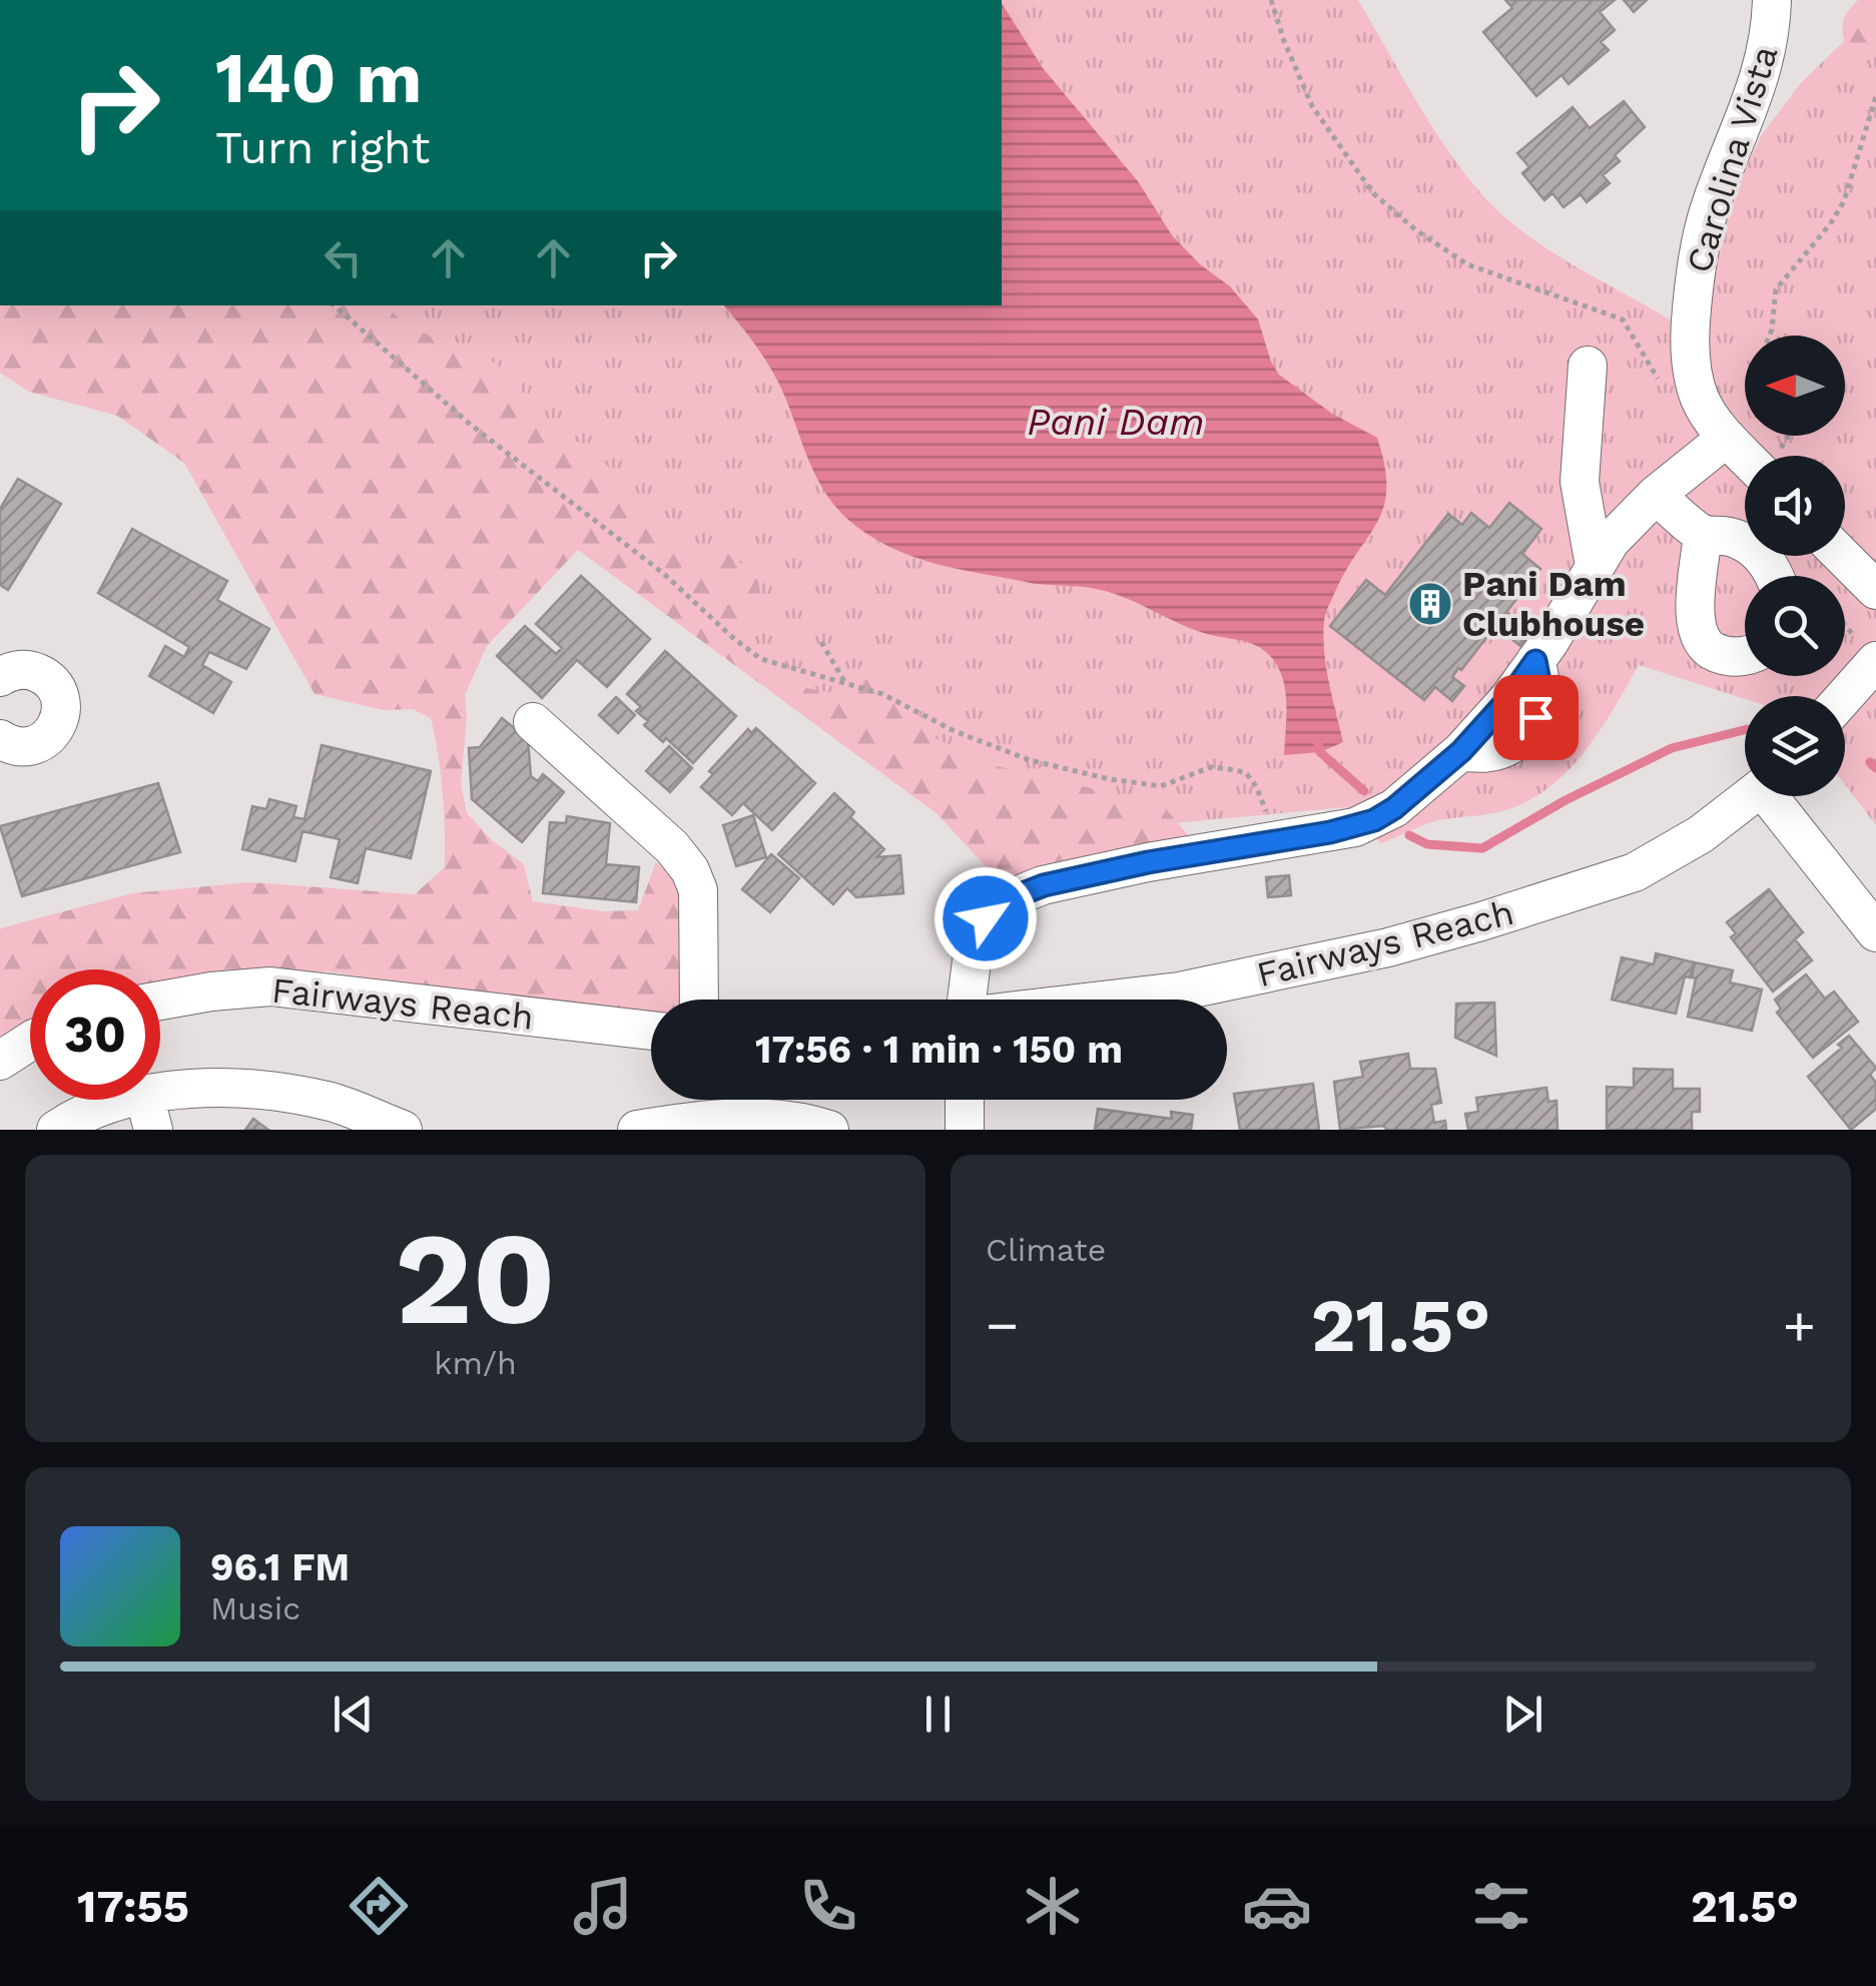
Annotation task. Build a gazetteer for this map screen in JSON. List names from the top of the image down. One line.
{"streets":{"street":["Carolina Vista","Fairways Reach"]},"water":["Pani Dam"],"places":{"building":["Pani Dam Clubhouse"]},"north":"left","page":{"turn":["140 m","Turn right"],"limit":"30","trip":"17:56 · 1 min · 150 m","tile":[["20","km/h"],"Climate"],"heat":["−","21.5°","+"],"song":["96.1 FM","Music"],"tabs":["17:55","21.5°"]}}
